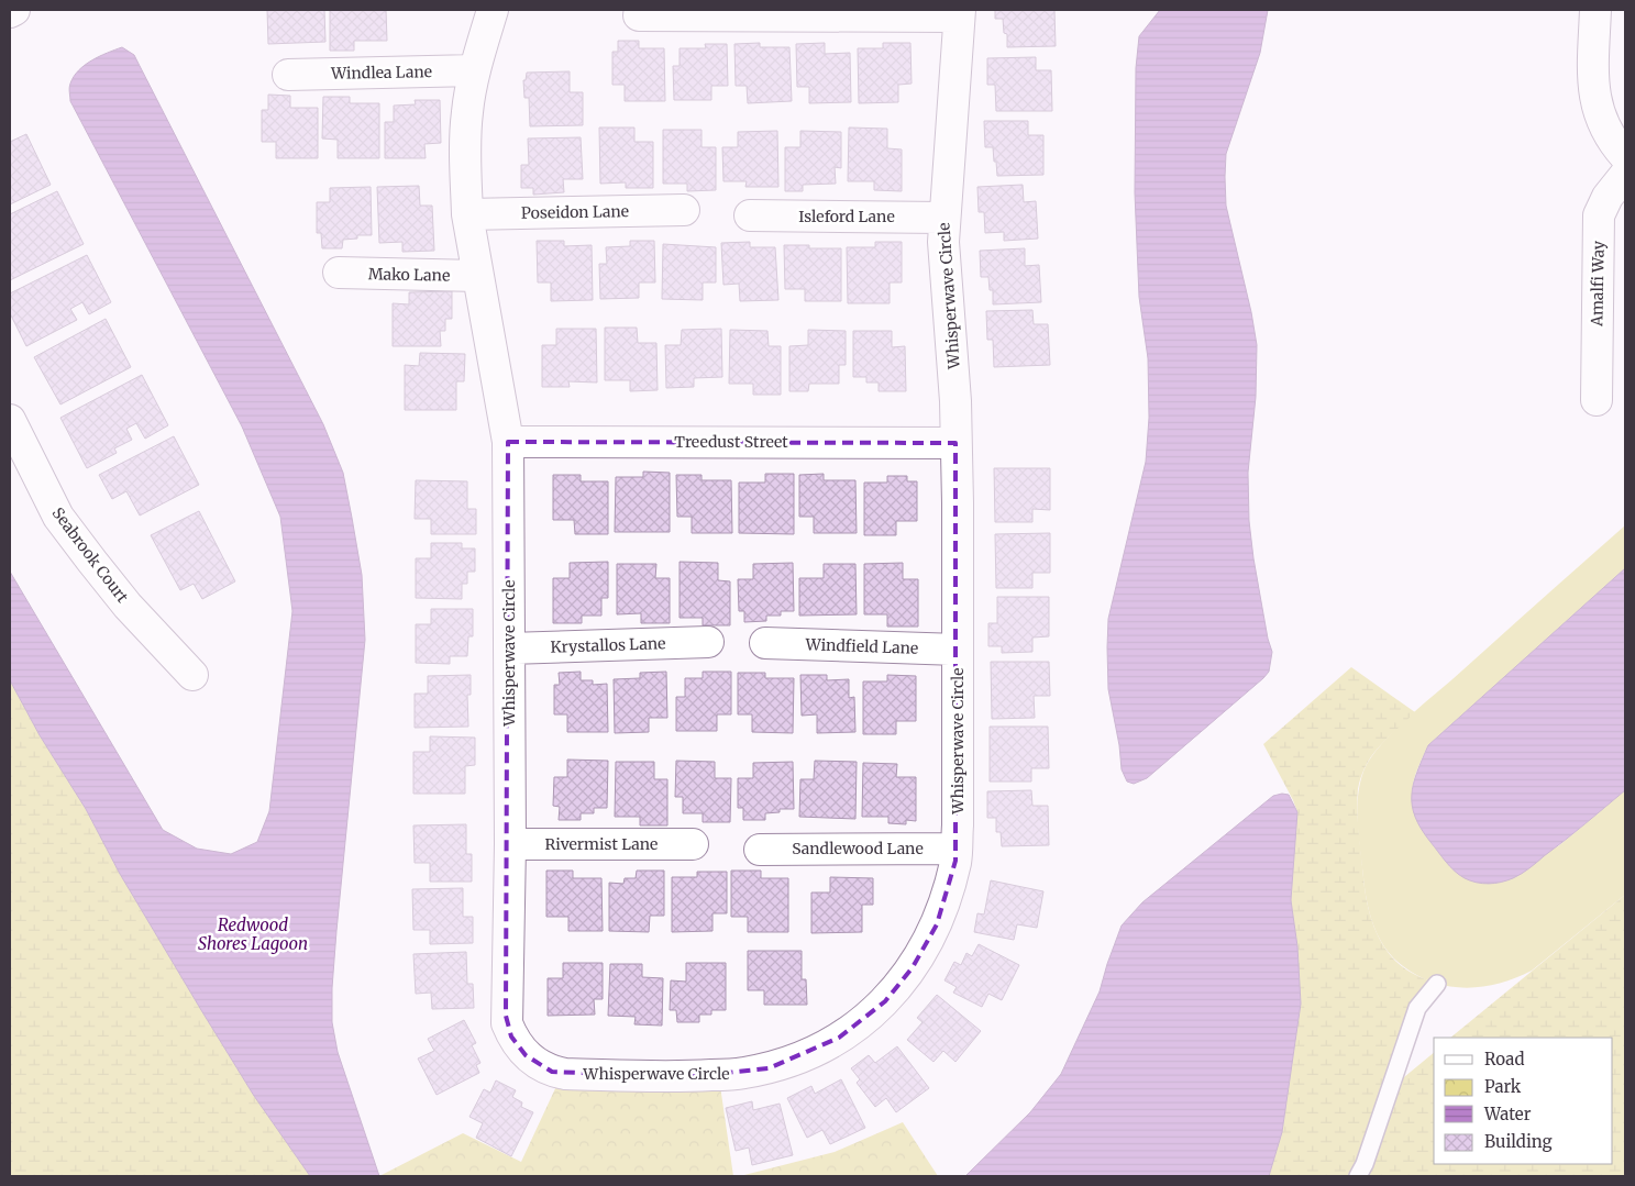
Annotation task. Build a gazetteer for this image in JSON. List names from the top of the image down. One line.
{"streets":{"street":["Windlea Lane","Poseidon Lane","Isleford Lane","Mako Lane","Amalfi Way","Whisperwave Circle","Treedust Street","Seabrook Court","Krystallos Lane","Windfield Lane","Rivermist Lane","Sandlewood Lane"]},"crossings":[["Windlea Lane","Whisperwave Circle"],["Poseidon Lane","Whisperwave Circle"],["Isleford Lane","Whisperwave Circle"],["Mako Lane","Whisperwave Circle"],["Whisperwave Circle","Treedust Street"],["Whisperwave Circle","Krystallos Lane"],["Whisperwave Circle","Windfield Lane"],["Whisperwave Circle","Rivermist Lane"],["Whisperwave Circle","Sandlewood Lane"]],"water":["Redwood Shores Lagoon"],"legend":["Road","Park","Water","Building"]}
